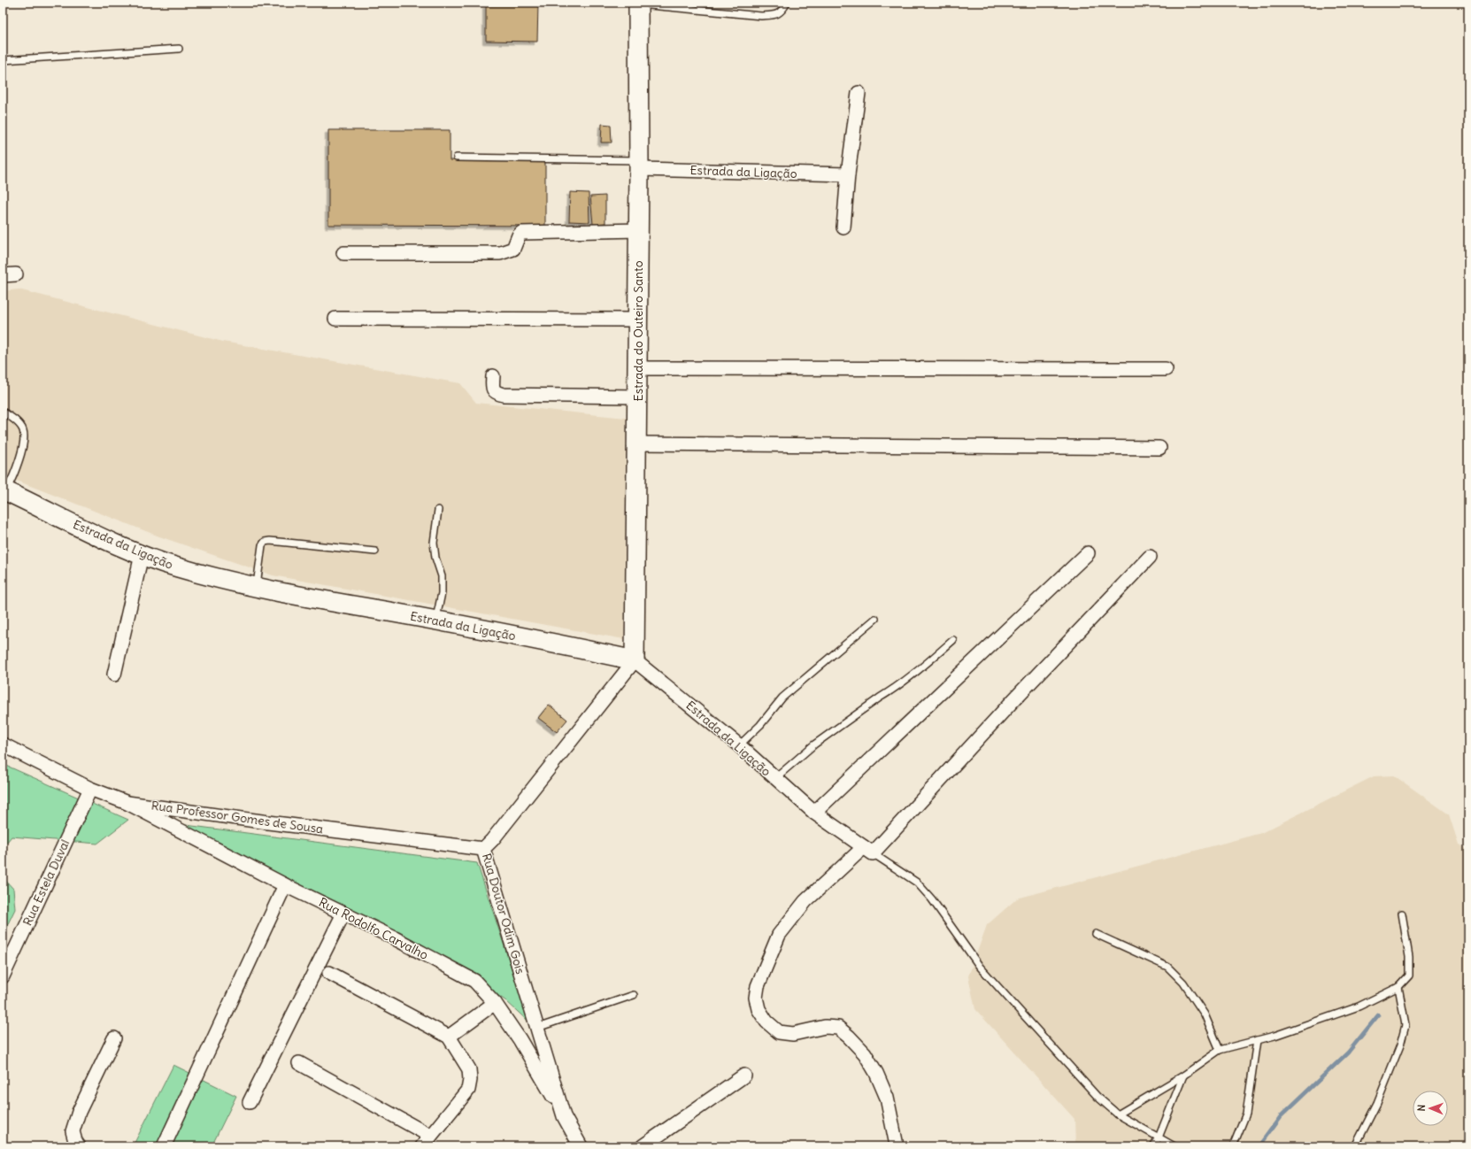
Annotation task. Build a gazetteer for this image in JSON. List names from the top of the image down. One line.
{"streets":{"street":["Estrada da Ligação","Estrada do Outeiro Santo","Rua Professor Gomes de Sousa","Rua Estela Duval","Rua Doutor Odim Gois","Rua Rodolfo Carvalho"]},"crossings":[["Estrada da Ligação","Estrada do Outeiro Santo"],["Estrada da Ligação","Rua Doutor Odim Gois"],["Estrada do Outeiro Santo","Rua Doutor Odim Gois"],["Rua Professor Gomes de Sousa","Rua Estela Duval"],["Rua Professor Gomes de Sousa","Rua Doutor Odim Gois"],["Rua Professor Gomes de Sousa","Rua Rodolfo Carvalho"],["Rua Doutor Odim Gois","Rua Rodolfo Carvalho"]],"north":"left"}
